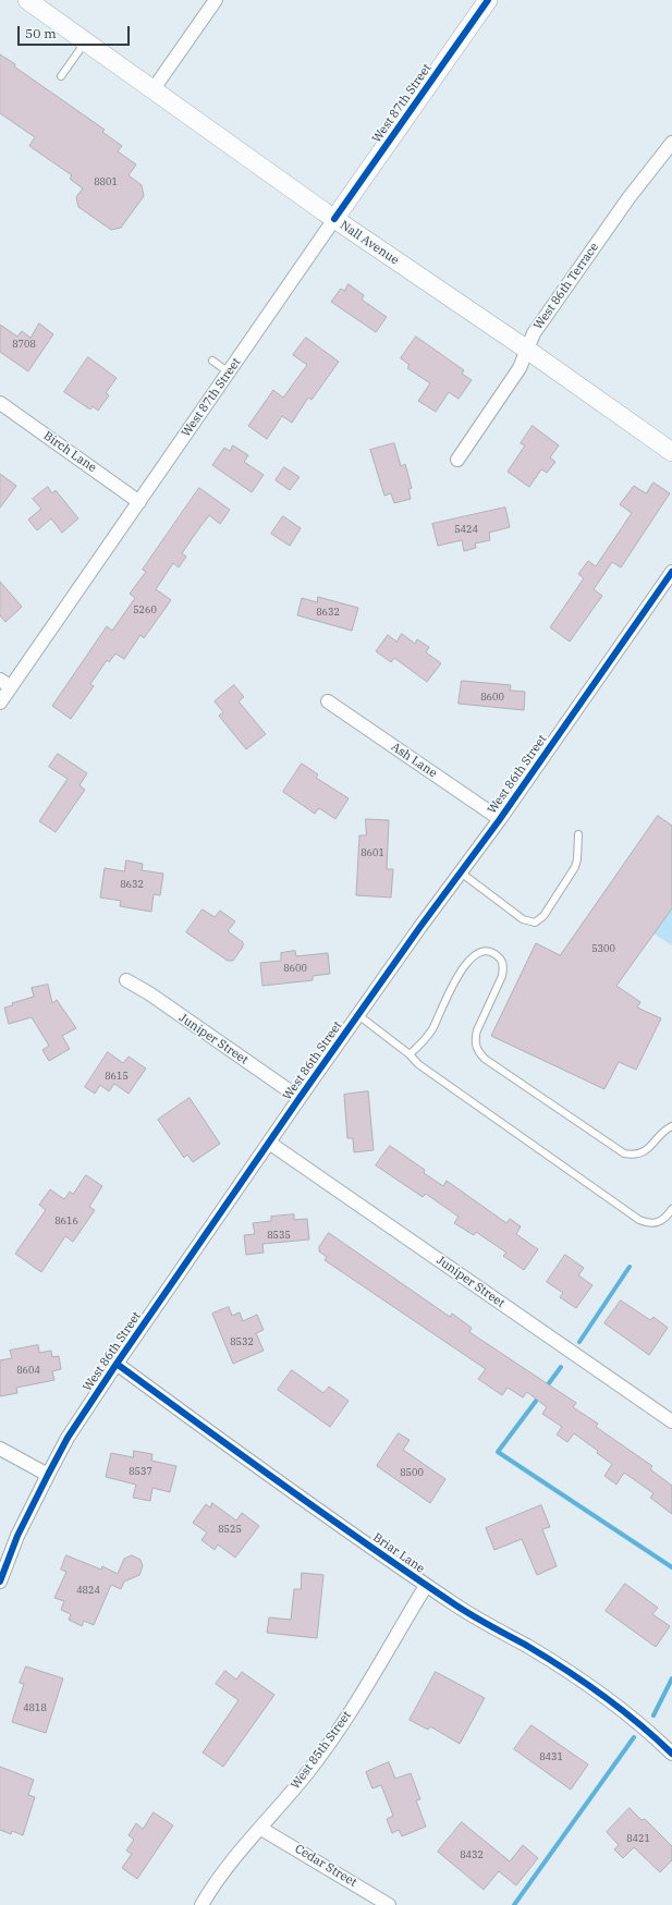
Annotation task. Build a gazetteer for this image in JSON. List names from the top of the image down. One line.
{"streets":{"main road":["West 87th Street","Nall Avenue"],"street":["West 86th Terrace","Birch Lane","Ash Lane","West 86th Street","Juniper Street","Briar Lane","West 85th Street","Cedar Street"]},"crossings":[["West 87th Street","Nall Avenue"],["West 87th Street","Birch Lane"],["Nall Avenue","West 86th Terrace"],["Ash Lane","West 86th Street"],["West 86th Street","Juniper Street"],["West 86th Street","Briar Lane"],["Briar Lane","West 85th Street"],["West 85th Street","Cedar Street"]],"house_numbers":["8801","8708","5424","5260","8632","8600","8601","8632","5300","8600","8615","8616","8535","8532","8604","8537","8500","8525","4824","4818","8431","8421","8432"],"scale_bar":"50 m"}
